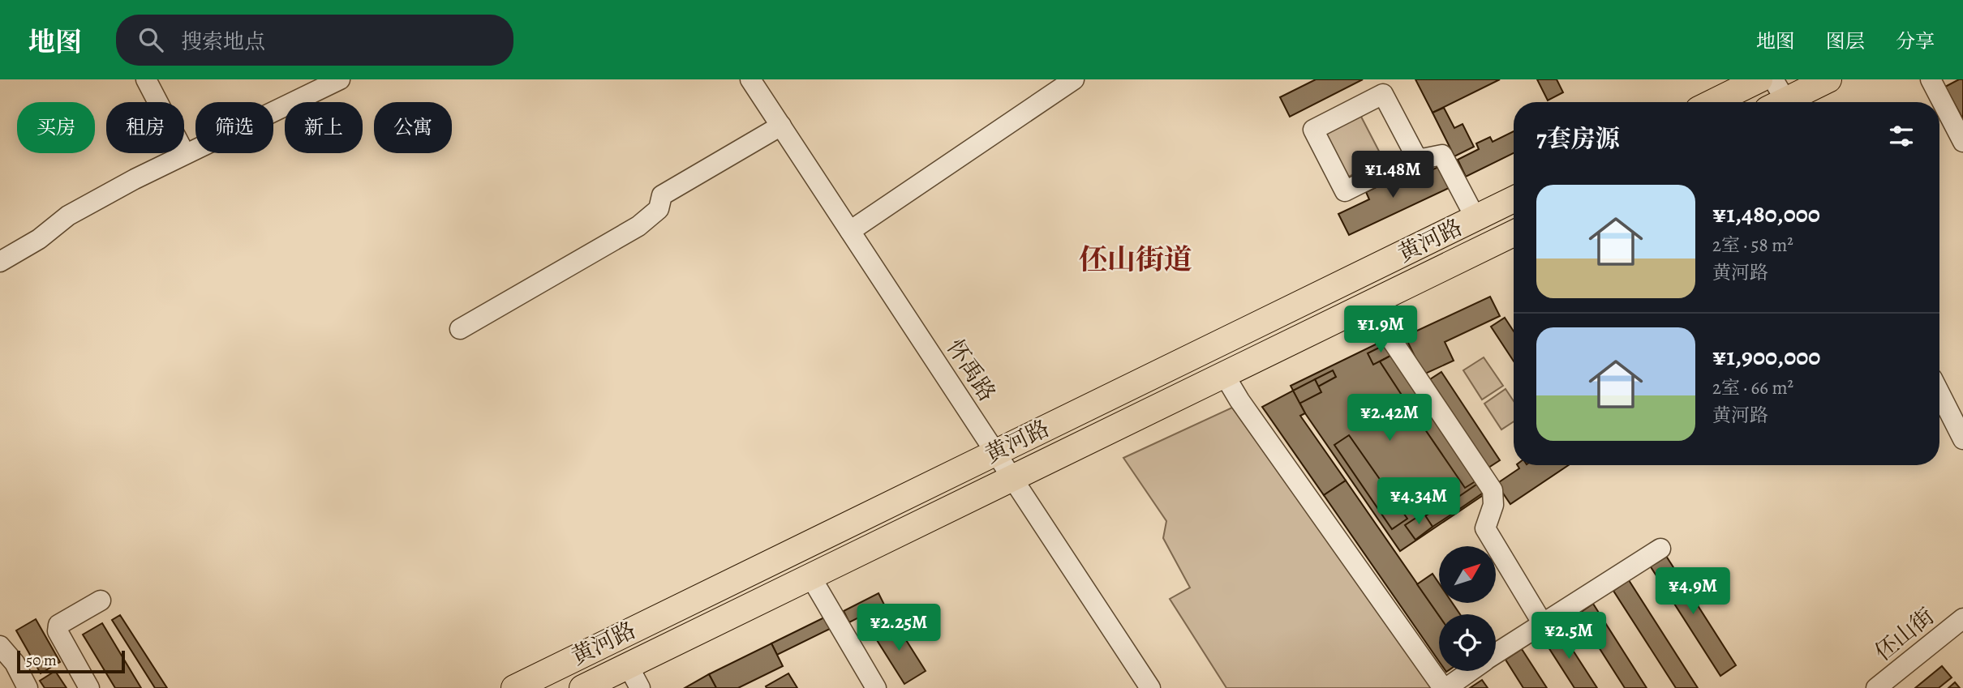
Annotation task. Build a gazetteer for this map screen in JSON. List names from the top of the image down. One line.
{"streets":{"main road":["黄河路"],"street":["怀禹路","伾山街"]},"crossings":[["黄河路","怀禹路"]],"districts":["伾山街道"],"scale_bar":"50 m","north":"top right","page":{"header":"地图","search":"搜索地点","nav":["地图","图层","分享"],"chip":["买房","租房","筛选","新上","公寓"],"heading":"7套房源","price":["¥1.48M","¥1.9M","¥2.42M","¥4.34M","¥4.9M","¥2.25M","¥2.5M"],"list":[{"name":"¥1,480,000","note":"2室 · 58 m² · 黄河路"},{"name":"¥1,900,000","note":"2室 · 66 m² · 黄河路"}],"scale":"50 m"}}
